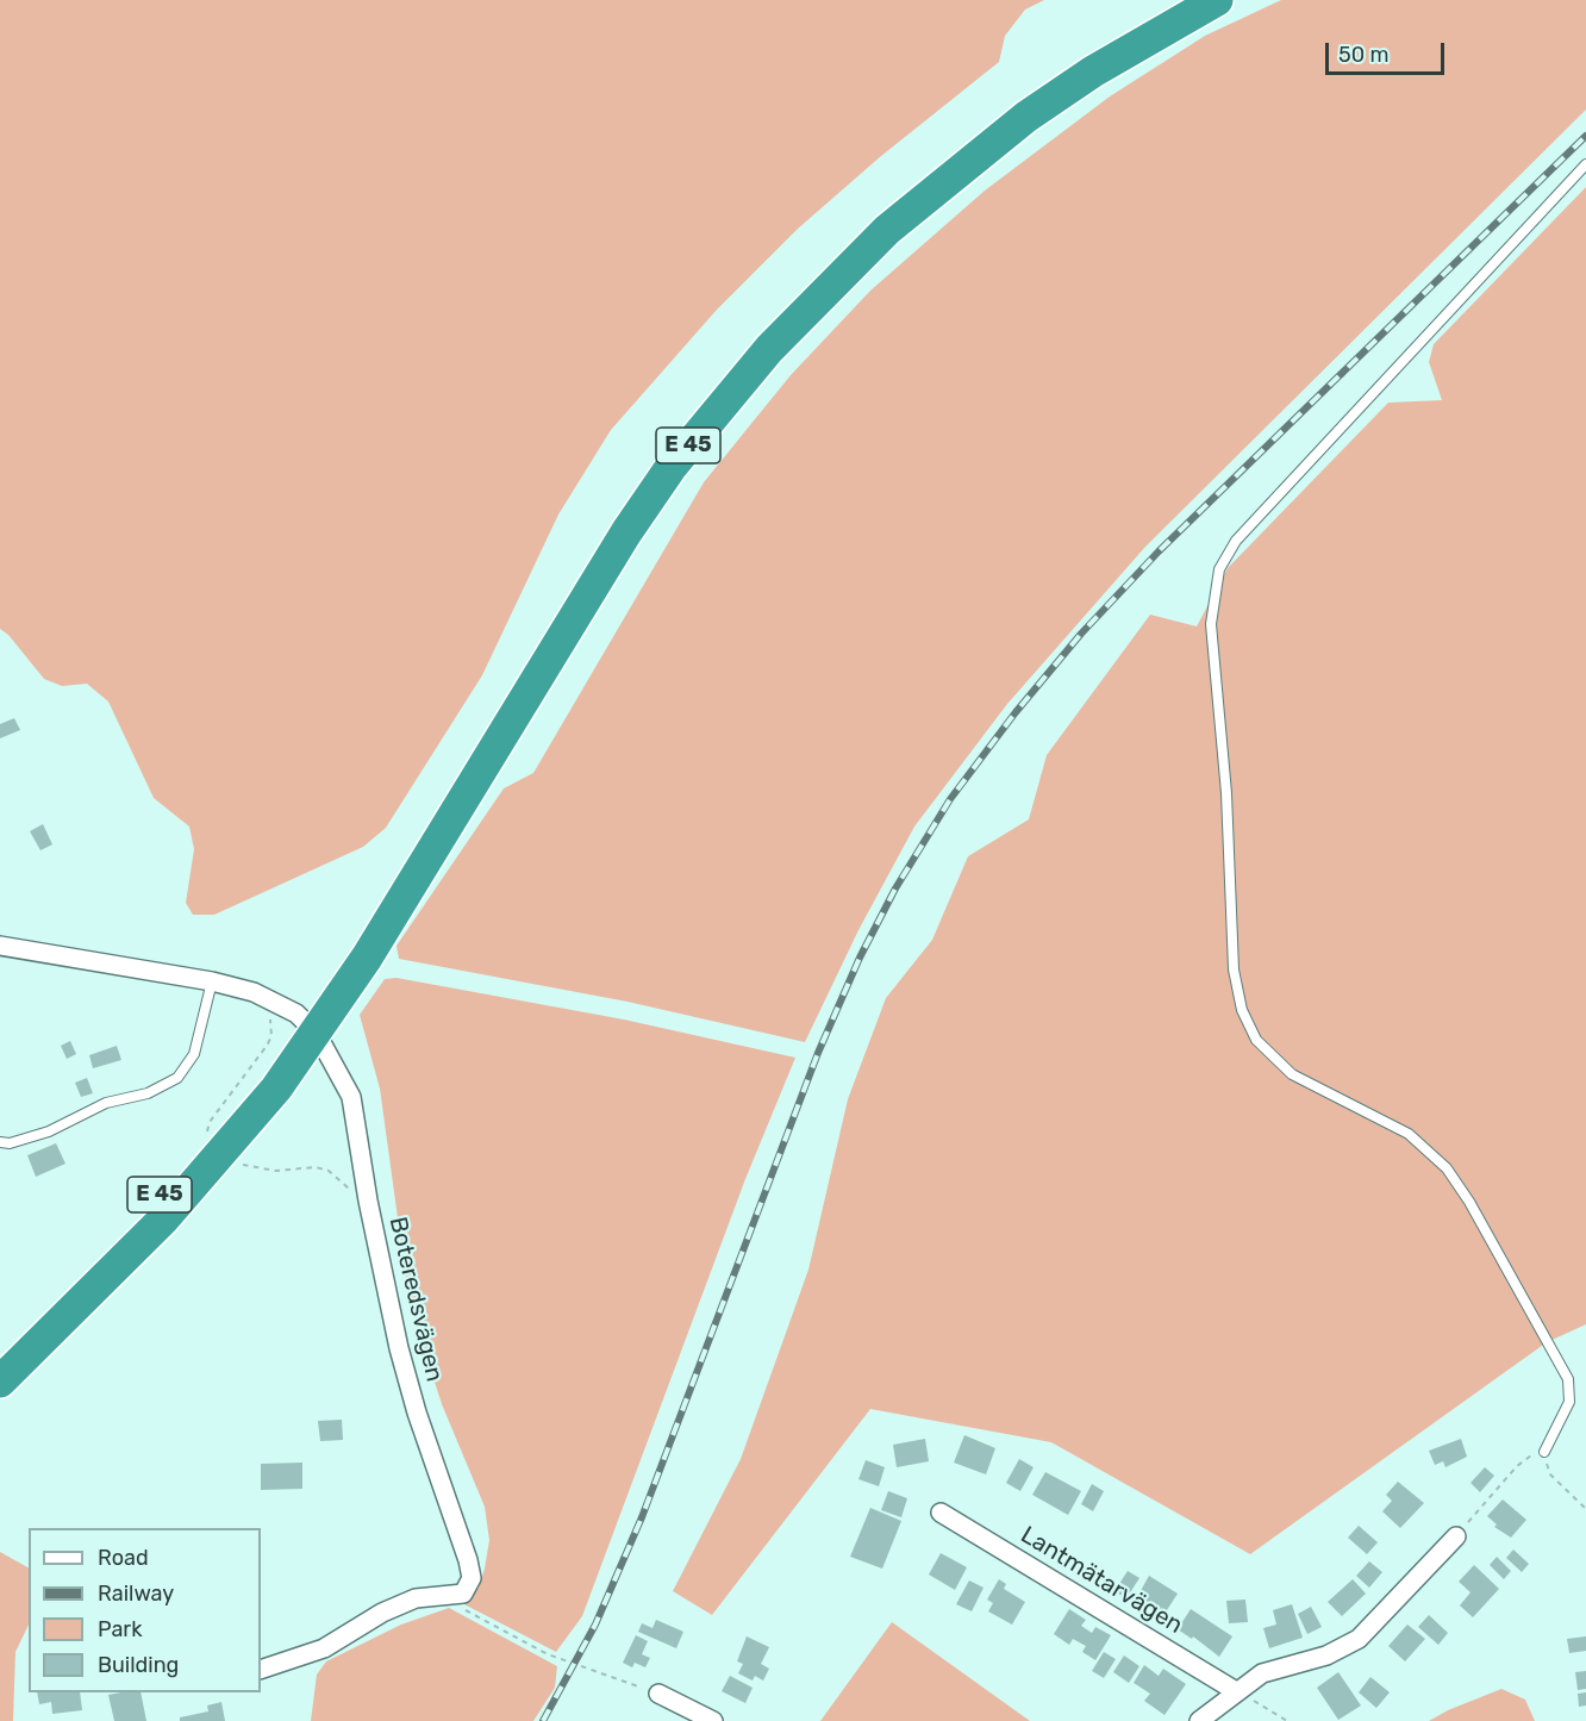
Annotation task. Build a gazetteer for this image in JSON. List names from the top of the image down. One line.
{"streets":{"highway":["E 45"],"street":["Boteredsvägen","Lantmätarvägen"]},"crossings":[["E 45","Boteredsvägen"]],"legend":["Road","Railway","Park","Building"],"scale_bar":"50 m"}
